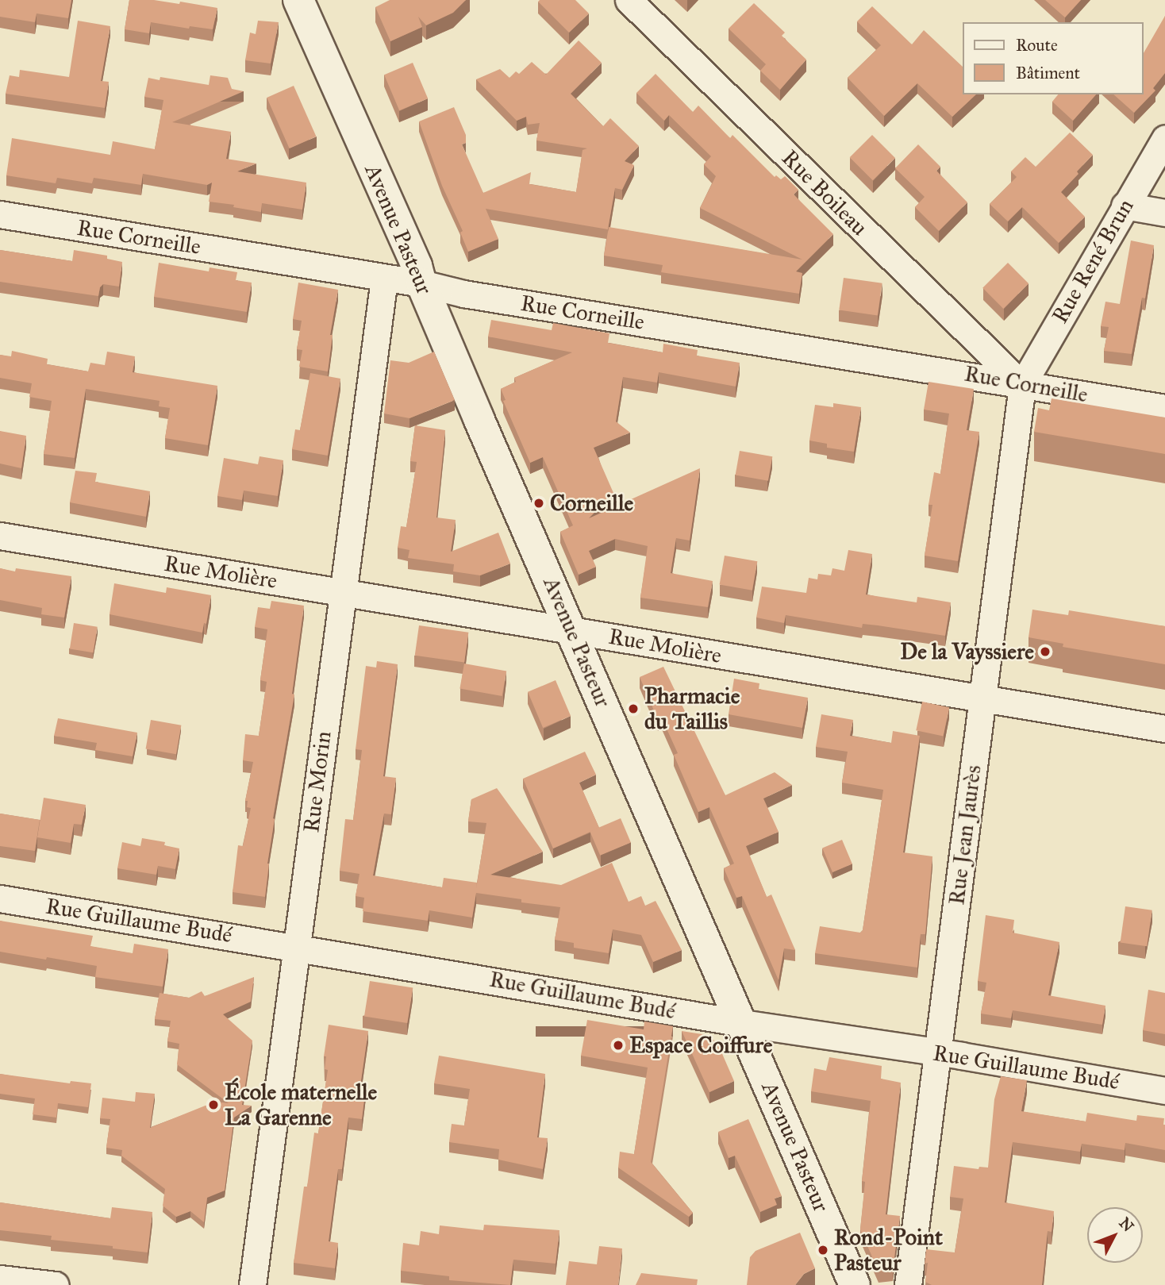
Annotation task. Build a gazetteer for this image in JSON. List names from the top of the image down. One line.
{"streets":{"street":["Rue Boileau","Avenue Pasteur","Rue Corneille","Rue René Brun","Rue Molière","Rue Morin","Rue Jean Jaurès","Rue Guillaume Budé"]},"crossings":[["Rue Boileau","Rue Corneille"],["Rue Boileau","Rue René Brun"],["Rue Boileau","Rue Jean Jaurès"],["Avenue Pasteur","Rue Corneille"],["Avenue Pasteur","Rue Molière"],["Avenue Pasteur","Rue Guillaume Budé"],["Rue Corneille","Rue René Brun"],["Rue Corneille","Rue Morin"],["Rue Corneille","Rue Jean Jaurès"],["Rue René Brun","Rue Jean Jaurès"],["Rue Molière","Rue Morin"],["Rue Molière","Rue Jean Jaurès"],["Rue Morin","Rue Guillaume Budé"],["Rue Jean Jaurès","Rue Guillaume Budé"]],"places":["Corneille","De la Vayssiere","Pharmacie du Taillis","Espace Coiffure","École maternelle La Garenne","Rond-Point Pasteur"],"legend":["Route","Bâtiment"],"north":"top right"}
